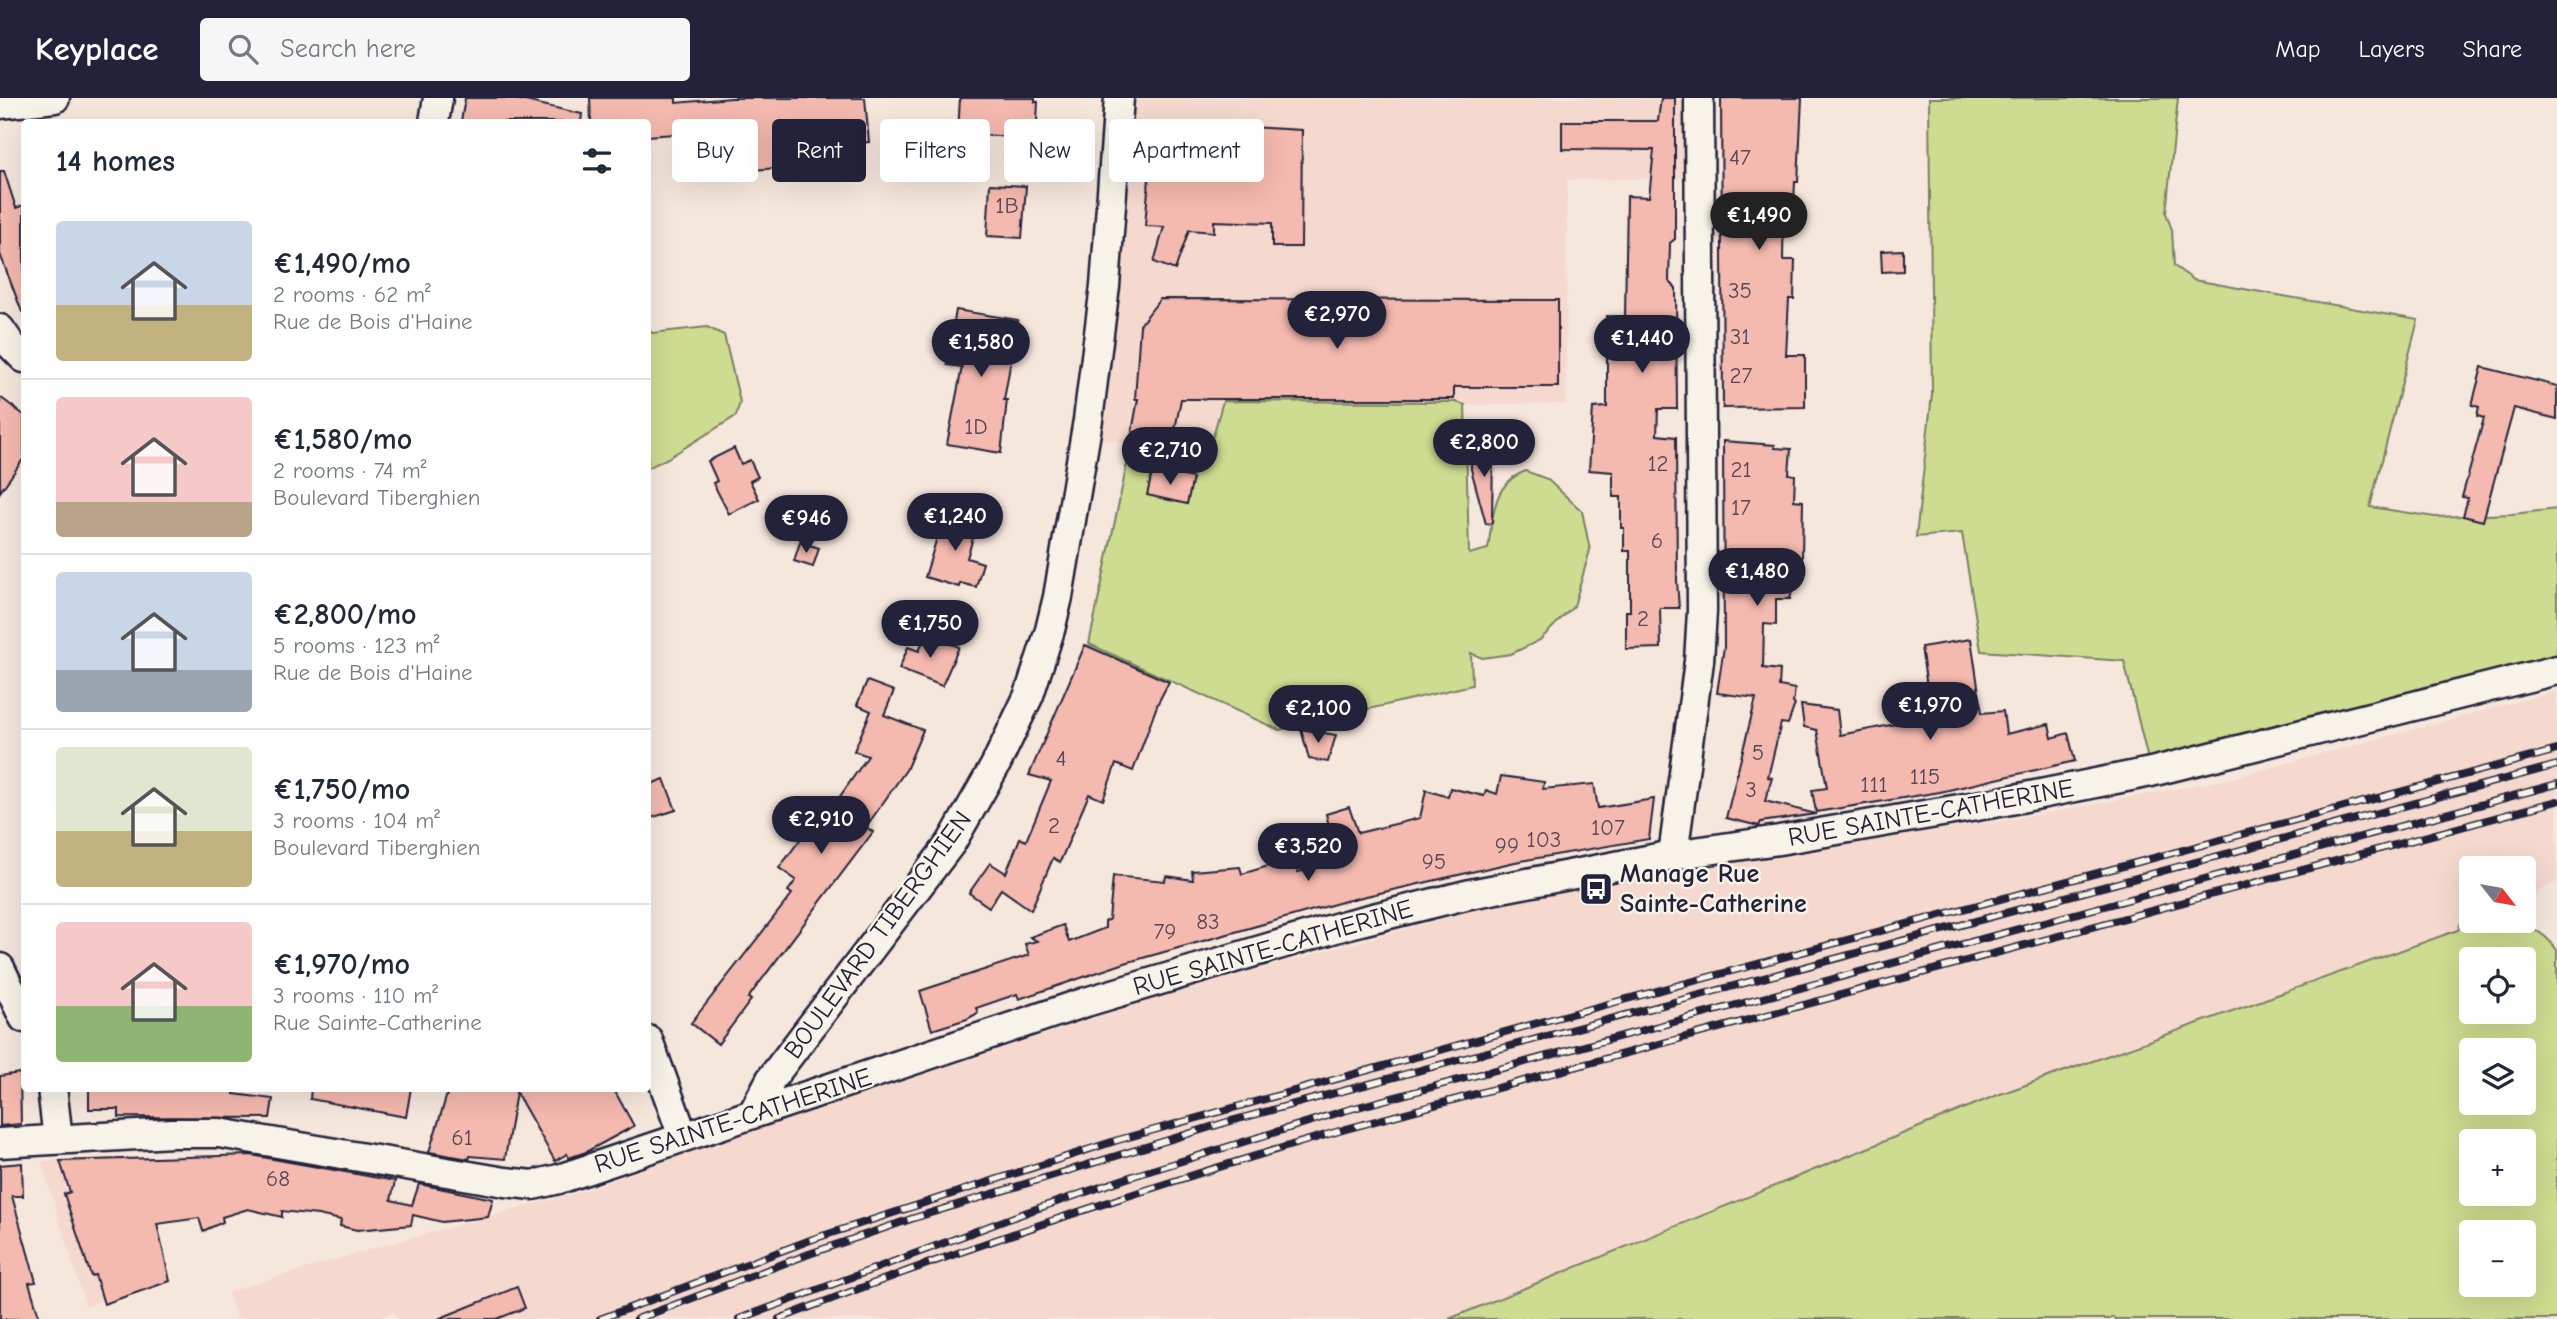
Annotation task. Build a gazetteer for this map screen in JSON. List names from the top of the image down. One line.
{"streets":{"street":["RUE SAINTE-CATHERINE","BOULEVARD TIBERGHIEN"]},"crossings":[["RUE SAINTE-CATHERINE","BOULEVARD TIBERGHIEN"]],"places":{"bus stop":["Manage Rue Sainte-Catherine"]},"house_numbers":["47","1B","35","31","27","1D","12","21","17","6","2","5","4","115","111","3","2","107","103","99","95","83","79","61","68"],"north":"bottom right","page":{"header":"Keyplace","search":"Search here","nav":["Map","Layers","Share"],"chip":["Buy","Rent","Filters","New","Apartment"],"heading":"14 homes","price":["€1,490","€2,970","€1,440","€1,580","€2,800","€2,710","€1,240","€946","€1,480","€1,750","€1,970","€2,100","€2,910","€3,520"],"list":[{"name":"€1,490/mo","note":"2 rooms · 62 m² · Rue de Bois d'Haine"},{"name":"€1,580/mo","note":"2 rooms · 74 m² · Boulevard Tiberghien"},{"name":"€2,800/mo","note":"5 rooms · 123 m² · Rue de Bois d'Haine"},{"name":"€1,750/mo","note":"3 rooms · 104 m² · Boulevard Tiberghien"},{"name":"€1,970/mo","note":"3 rooms · 110 m² · Rue Sainte-Catherine"}],"map_buttons":["+","−"]}}
